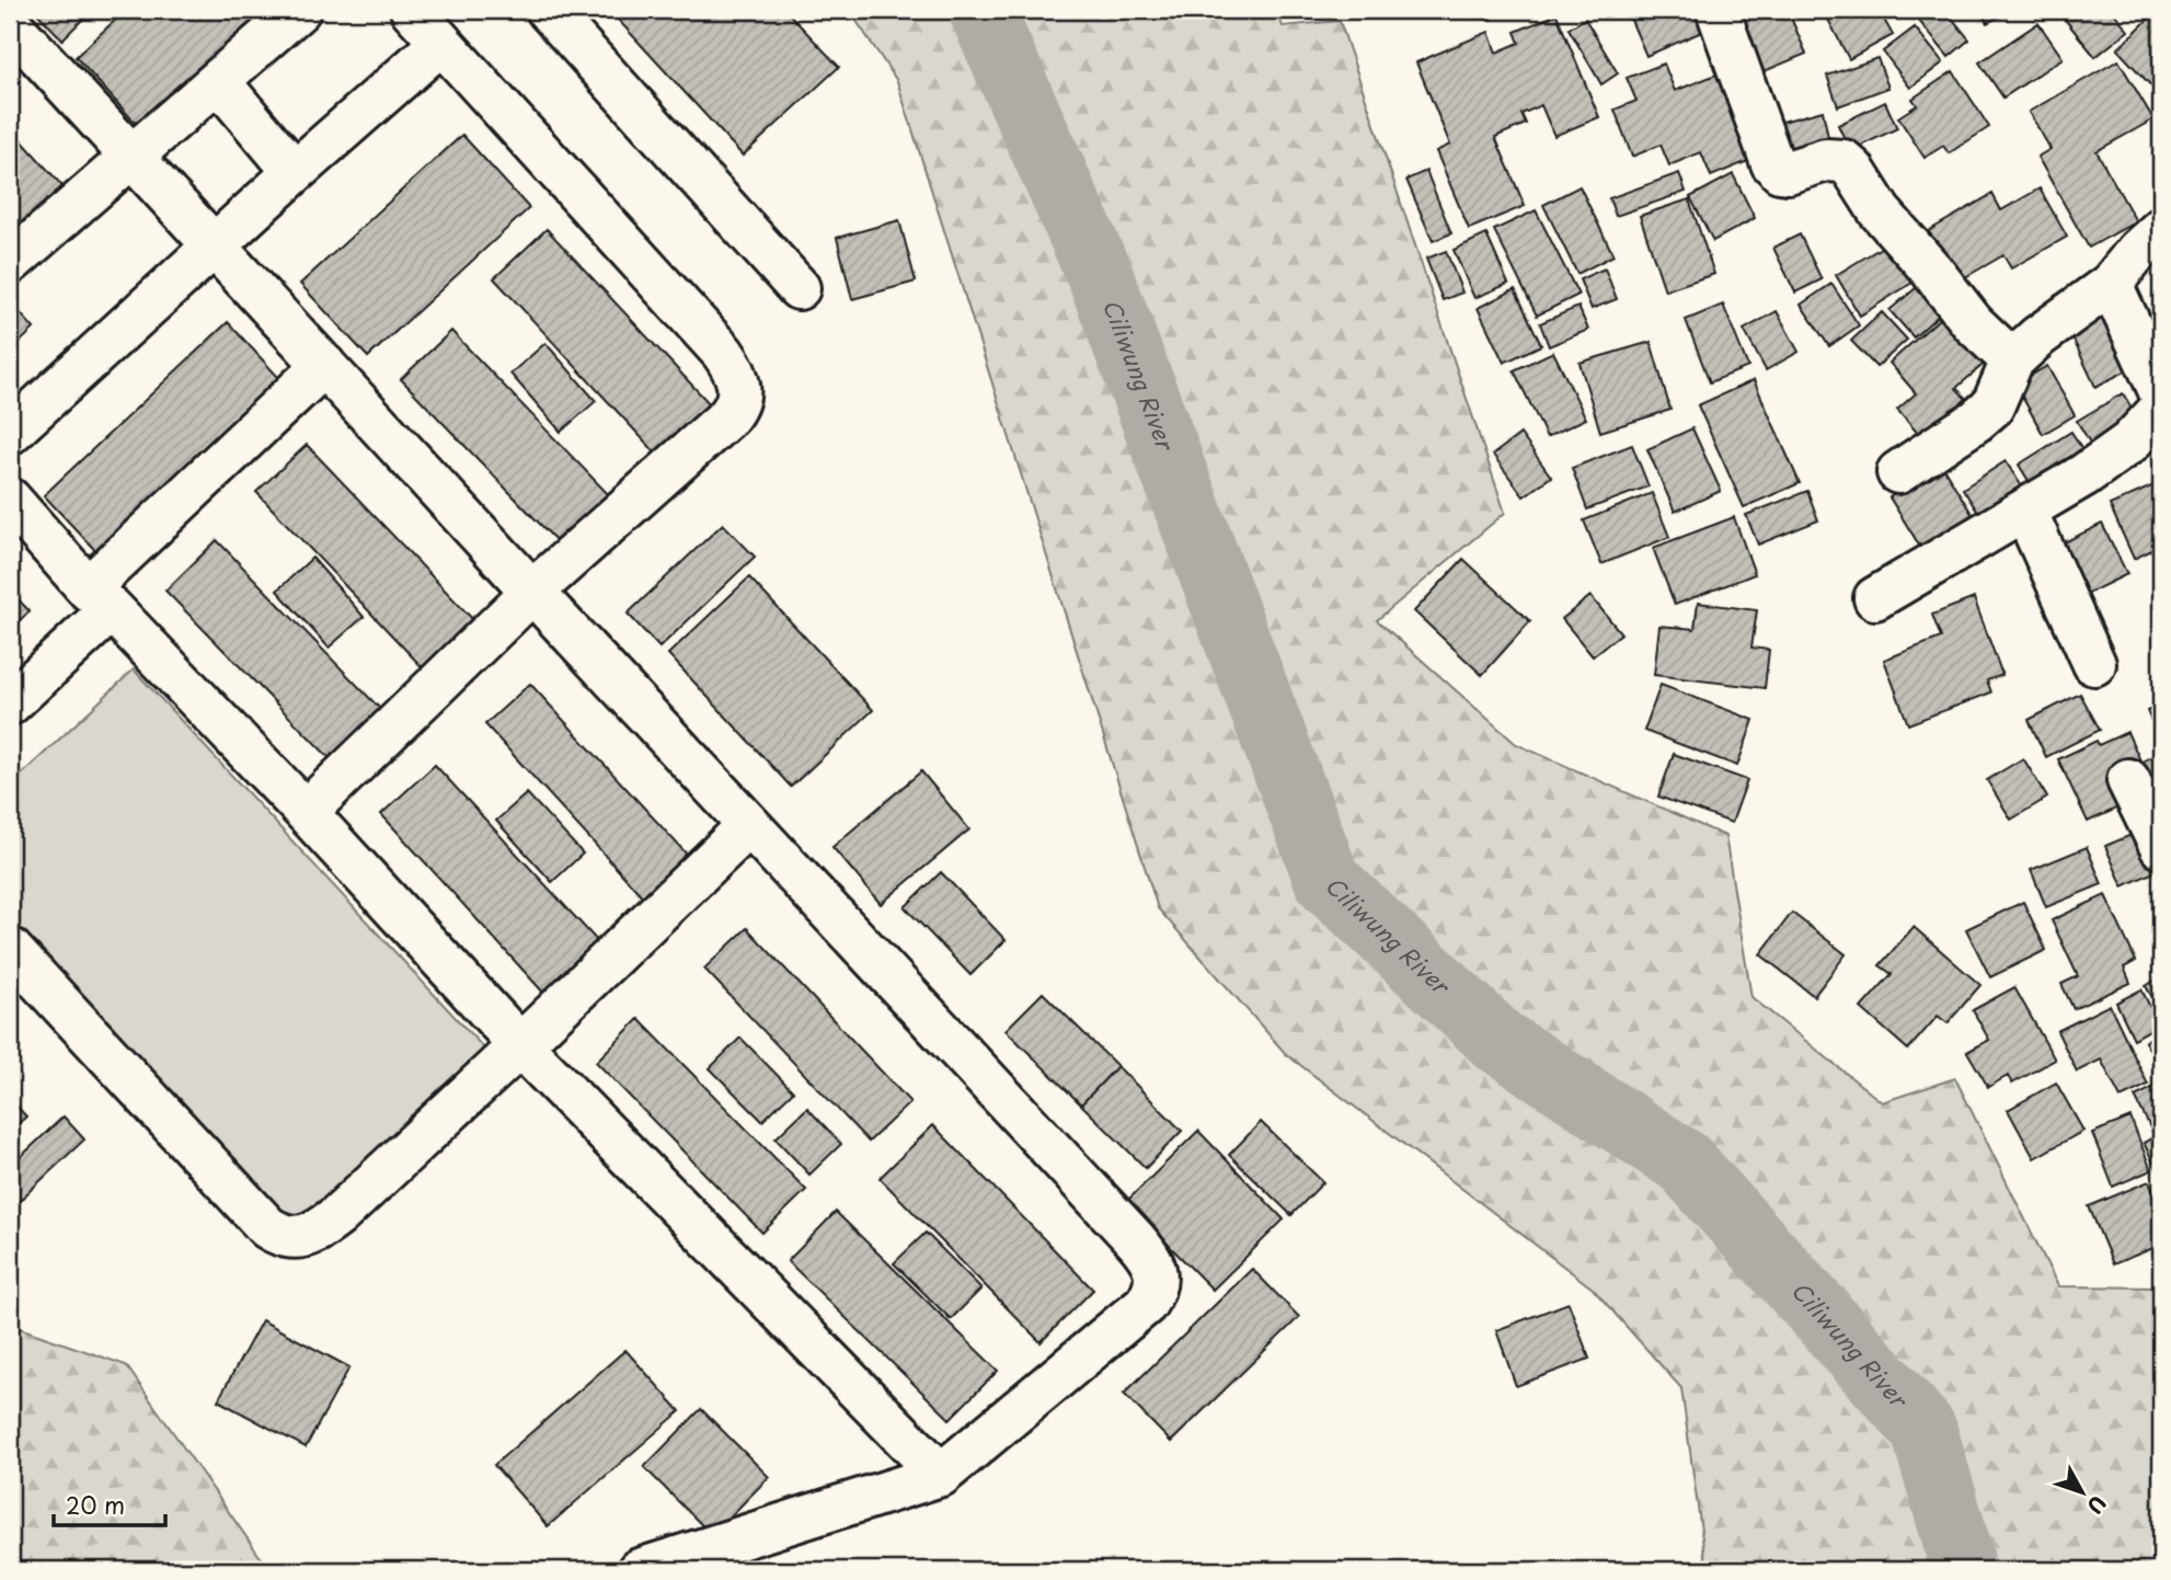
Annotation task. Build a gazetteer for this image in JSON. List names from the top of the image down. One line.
{"water":["Ciliwung River"],"scale_bar":"20 m","north":"bottom right"}
